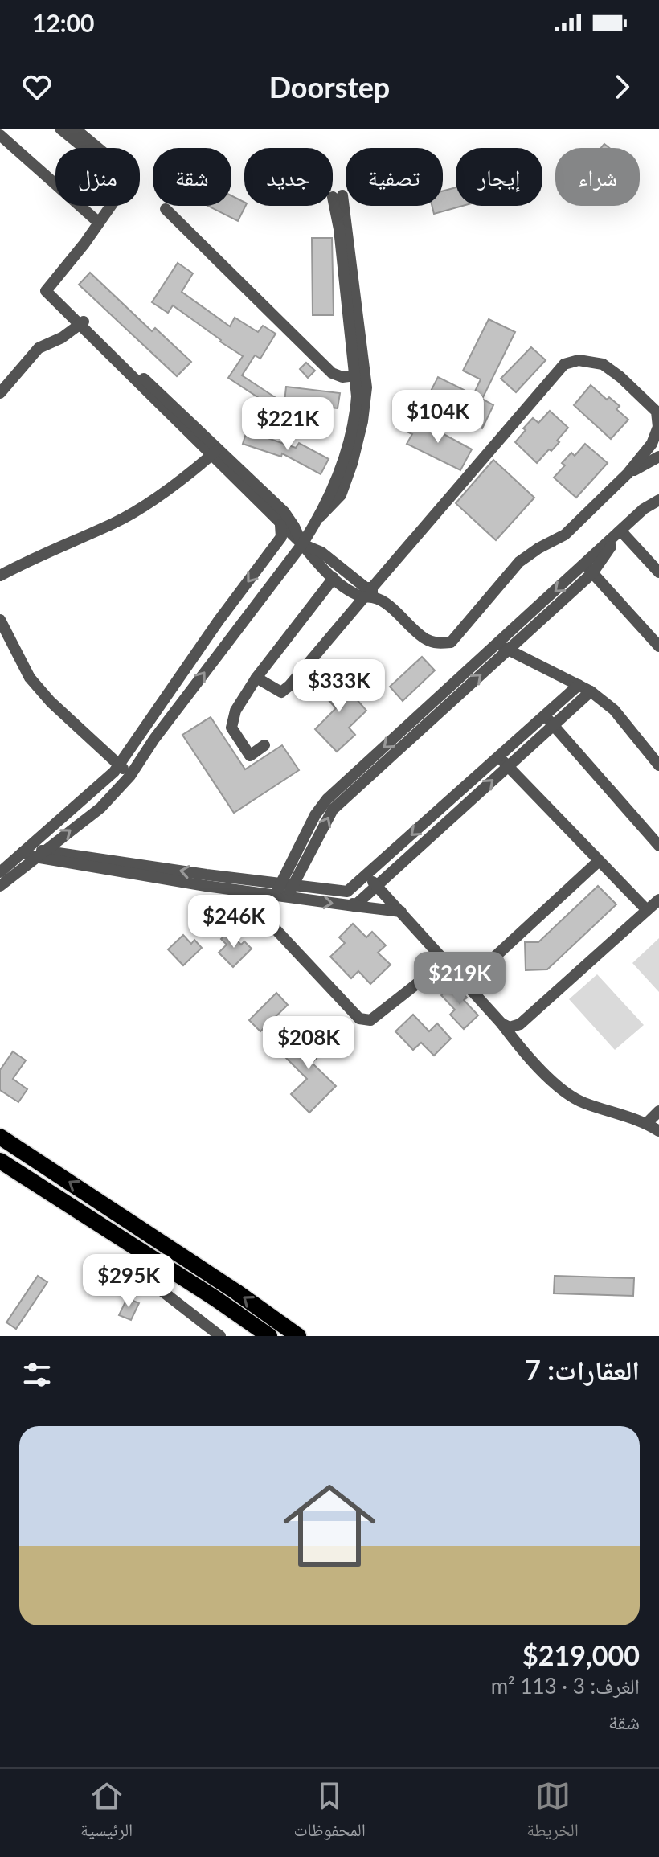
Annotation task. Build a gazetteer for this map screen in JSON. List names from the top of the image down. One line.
{"page":{"status":"12:00","header":"Doorstep","chip":["شراء","إيجار","تصفية","جديد","شقة","منزل"],"price":["$104K","$221K","$333K","$246K","$219K","$208K","$295K"],"heading":"العقارات: 7","list":[{"name":"$219,000","note":"الغرف: 3 · 113 m² · شقة"}],"tabs":["الخريطة","المحفوظات","الرئيسية"]}}
